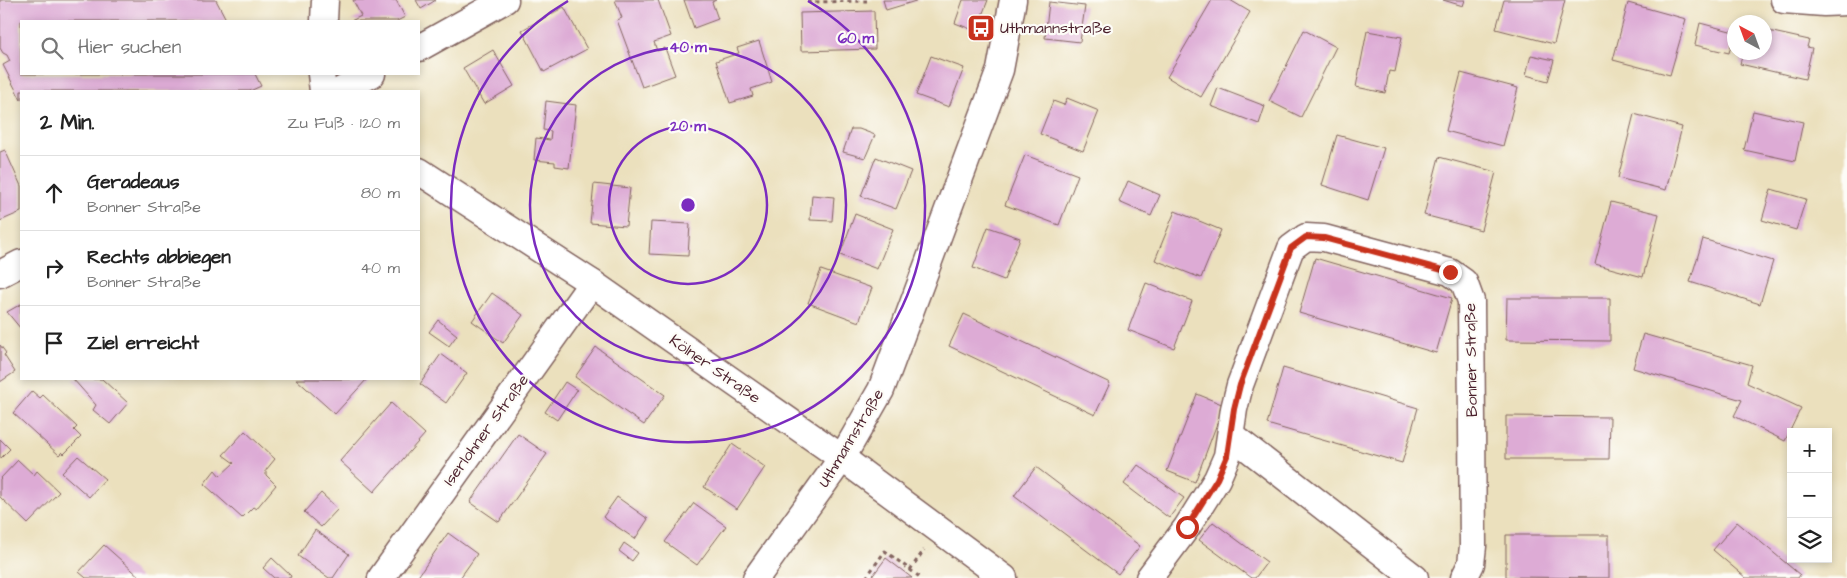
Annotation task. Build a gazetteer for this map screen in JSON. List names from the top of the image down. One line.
{"streets":{"street":["Bonner Straße","Kölner Straße","Iserlohner Straße","Uthmannstraße"]},"crossings":[["Kölner Straße","Iserlohner Straße"],["Kölner Straße","Uthmannstraße"]],"places":{"bus stop":["Uthmannstraße"]},"north":"top left","page":{"search":"Hier suchen","heading":["2 Min.","Zu Fuß · 120 m"],"list":[["Geradeaus","Bonner Straße","80 m"],["Rechts abbiegen","Bonner Straße","40 m"],"Ziel erreicht"],"map_buttons":["+","−"]},"rings":["60 m","40 m","20 m"]}
